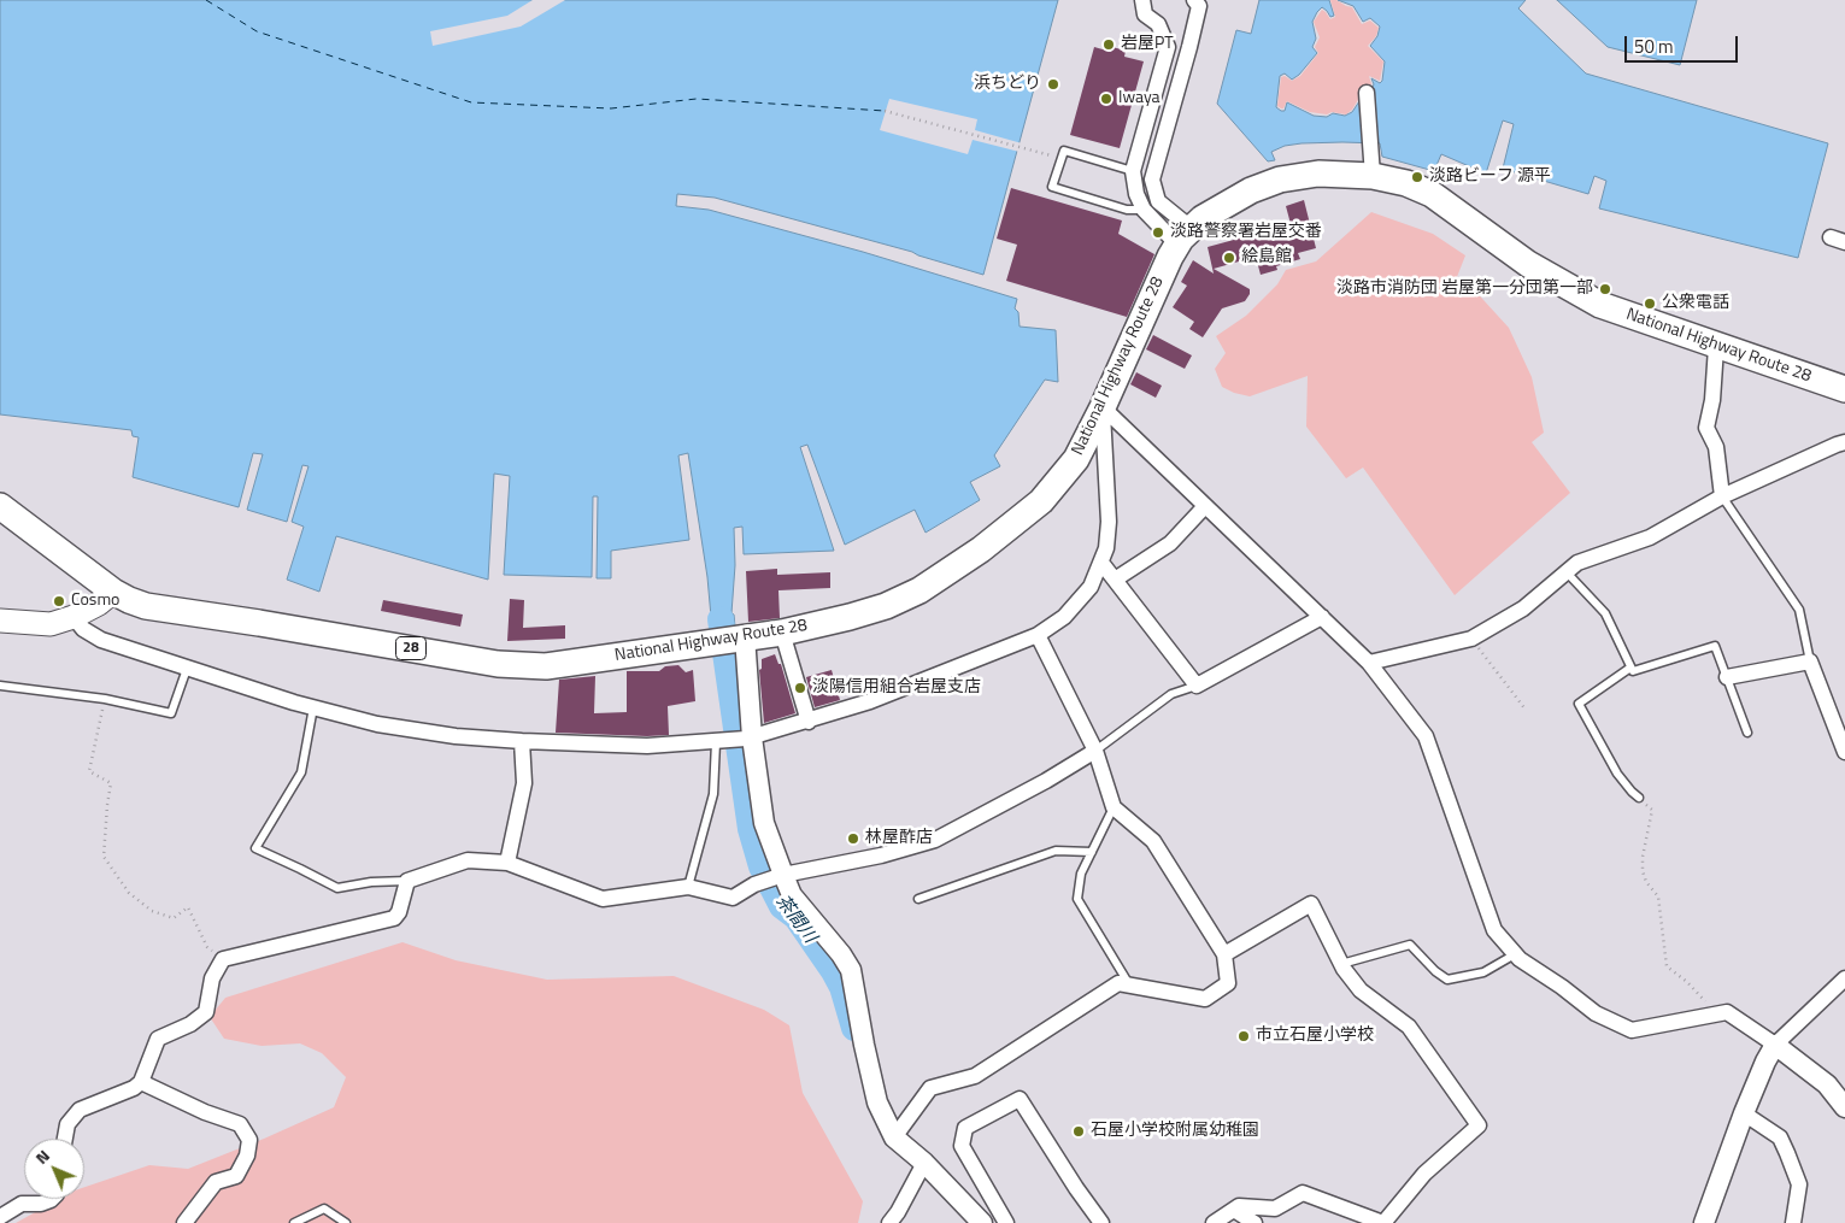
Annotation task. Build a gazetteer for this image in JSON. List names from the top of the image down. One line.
{"streets":{"highway":["National Highway Route 28","28"]},"water":["茶間川"],"places":["岩屋PT","浜ちどり","Iwaya","淡路ビーフ 源平","淡路警察署岩屋交番","絵島館","淡路市消防団 岩屋第一分団第一部","公衆電話","Cosmo","淡陽信用組合岩屋支店","林屋酢店","市立石屋小学校","石屋小学校附属幼稚園"],"scale_bar":"50 m","north":"top left"}
